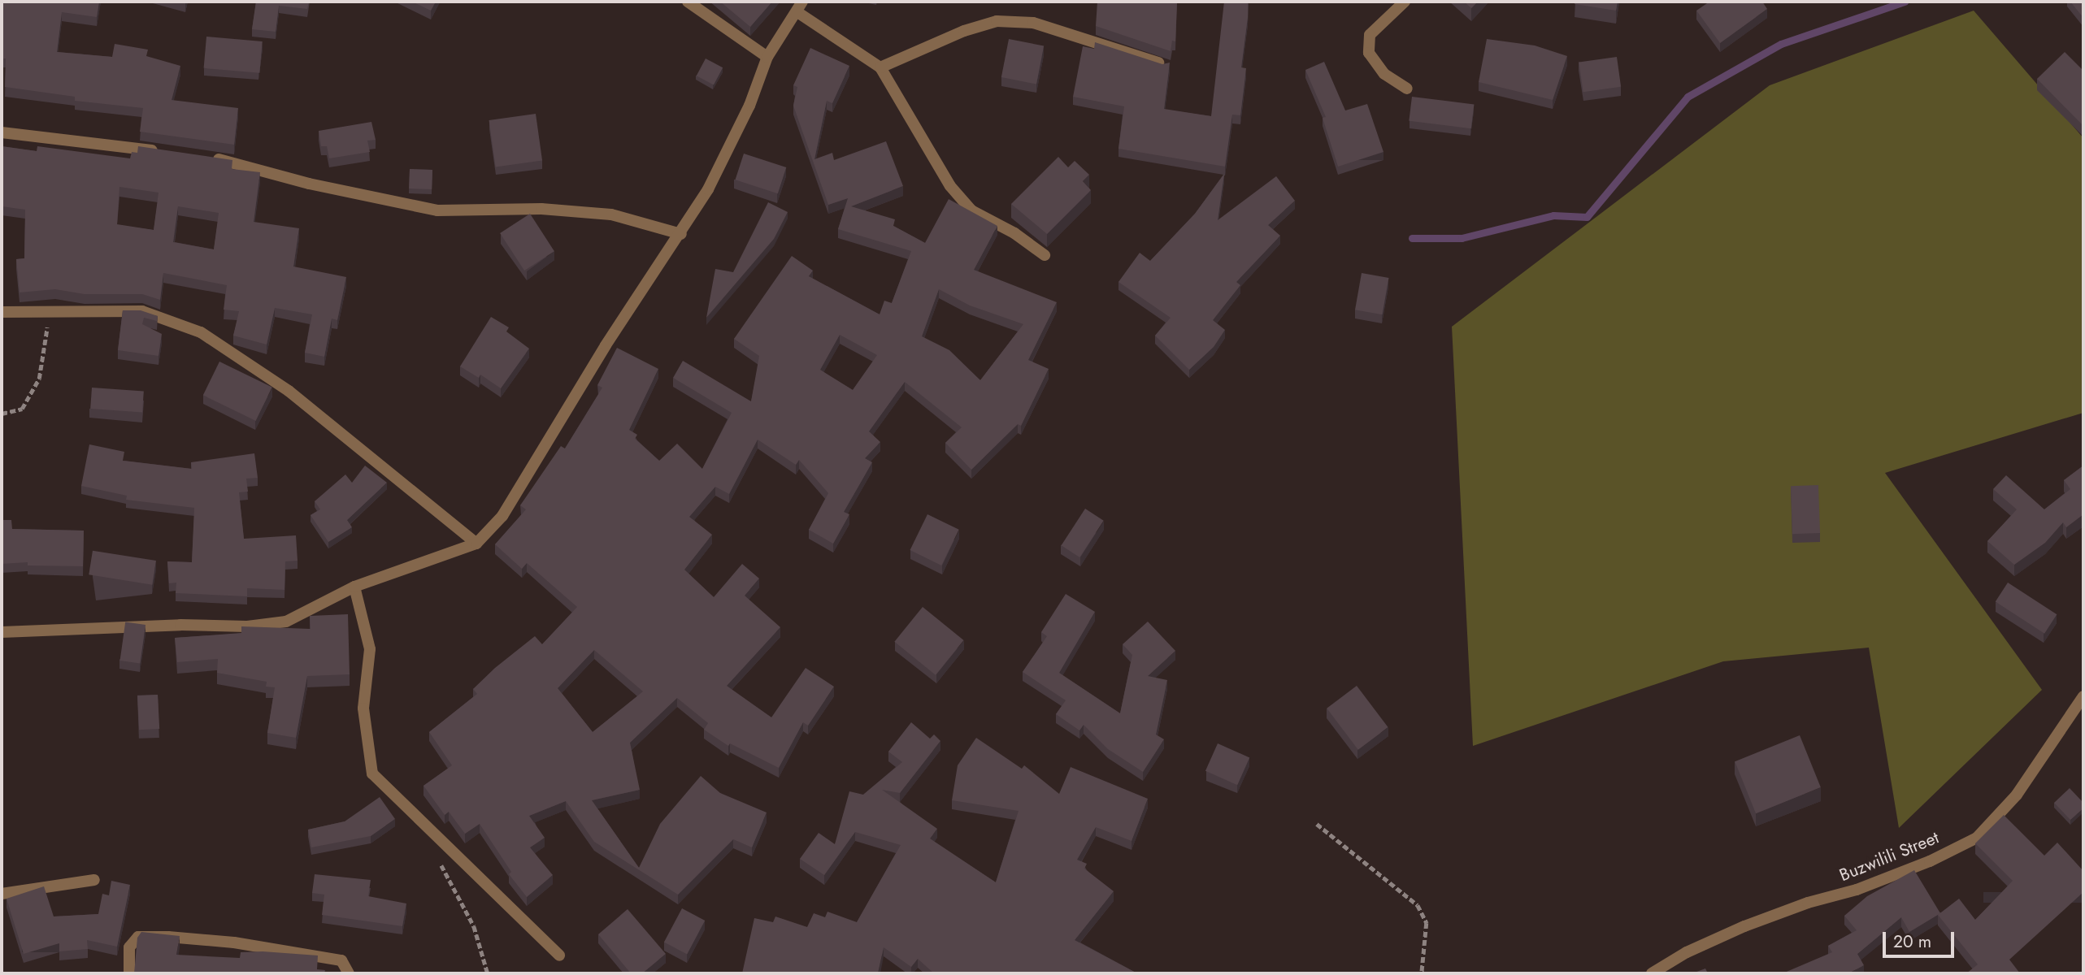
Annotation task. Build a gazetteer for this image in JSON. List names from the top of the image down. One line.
{"streets":{"street":["Buzwilili Street"]},"scale_bar":"20 m"}
